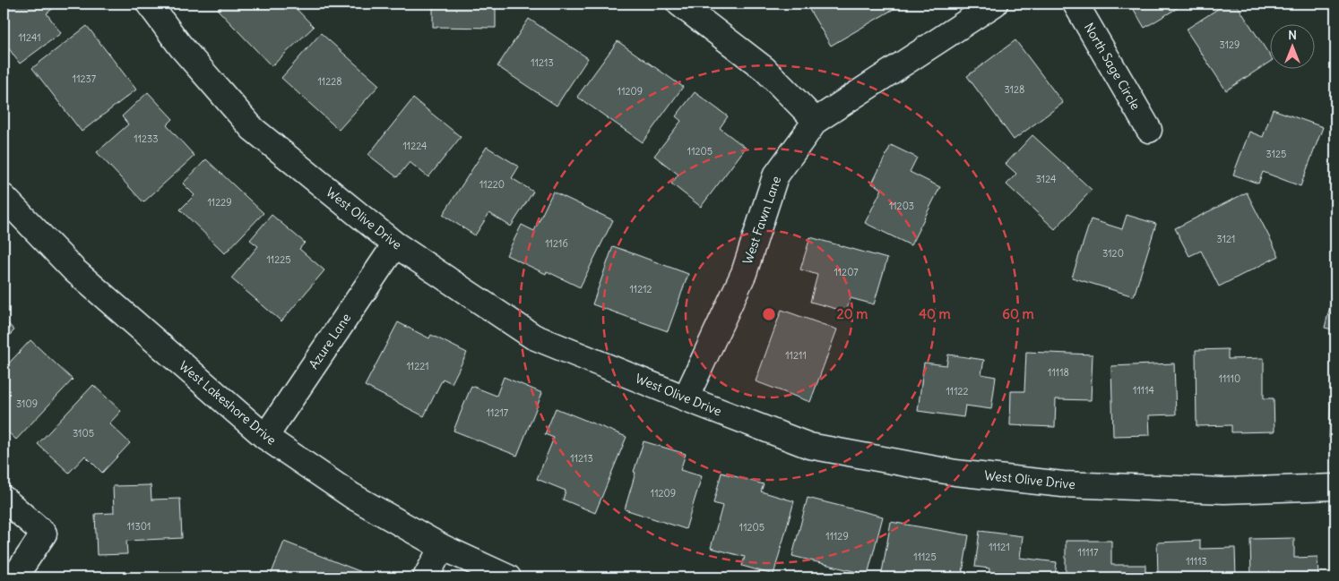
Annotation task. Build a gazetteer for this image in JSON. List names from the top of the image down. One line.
{"streets":{"street":["North Sage Circle","West Olive Drive","West Fawn Lane","Azure Lane","West Lakeshore Drive"]},"crossings":[["West Olive Drive","West Fawn Lane"],["West Olive Drive","Azure Lane"],["Azure Lane","West Lakeshore Drive"]],"house_numbers":["11241","3129","11213","11237","11228","3128","11209","11233","11224","11205","3125","3124","11220","11229","11203","3121","11216","3120","11225","11207","11212","11211","11221","11118","11110","11114","11122","3109","11217","3105","11213","11209","11301","11205","11129","11121","11117","11125","11113"],"north":"top","rings":["20 m","40 m","60 m"]}
